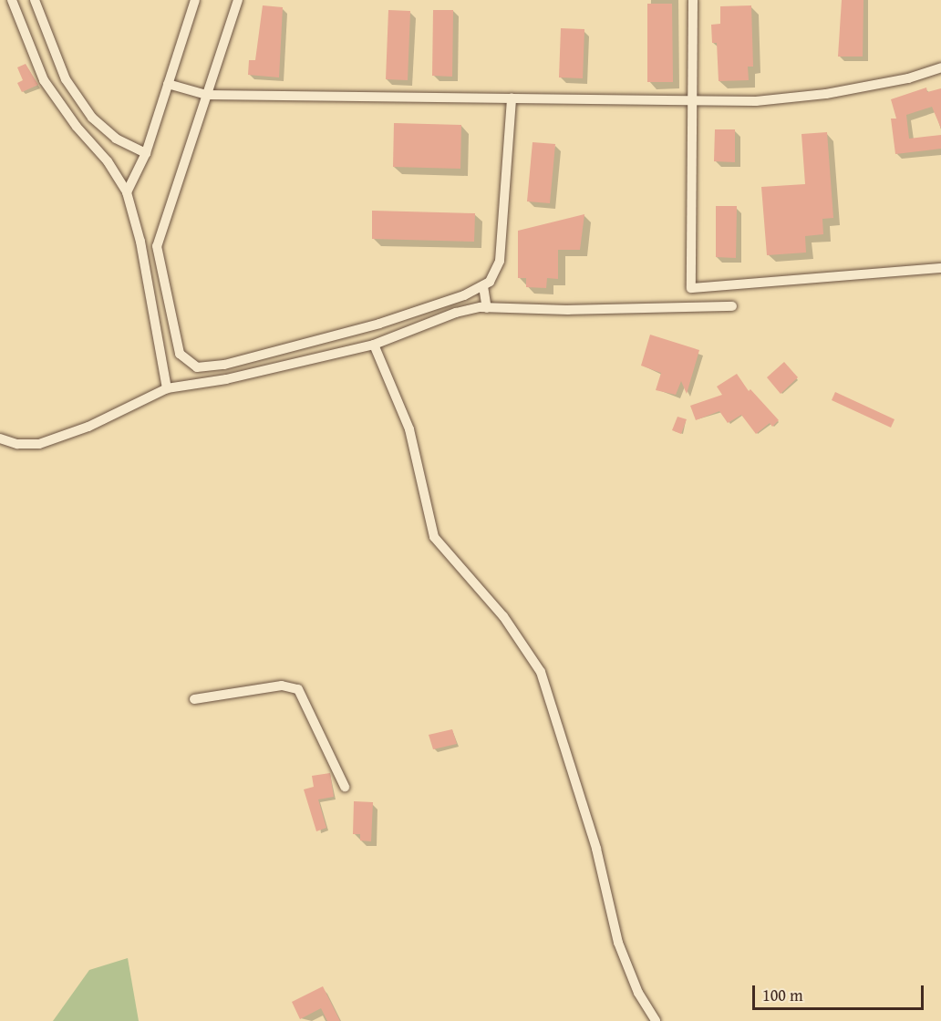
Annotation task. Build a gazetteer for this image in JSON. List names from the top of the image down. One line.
{"scale_bar":"100 m"}
